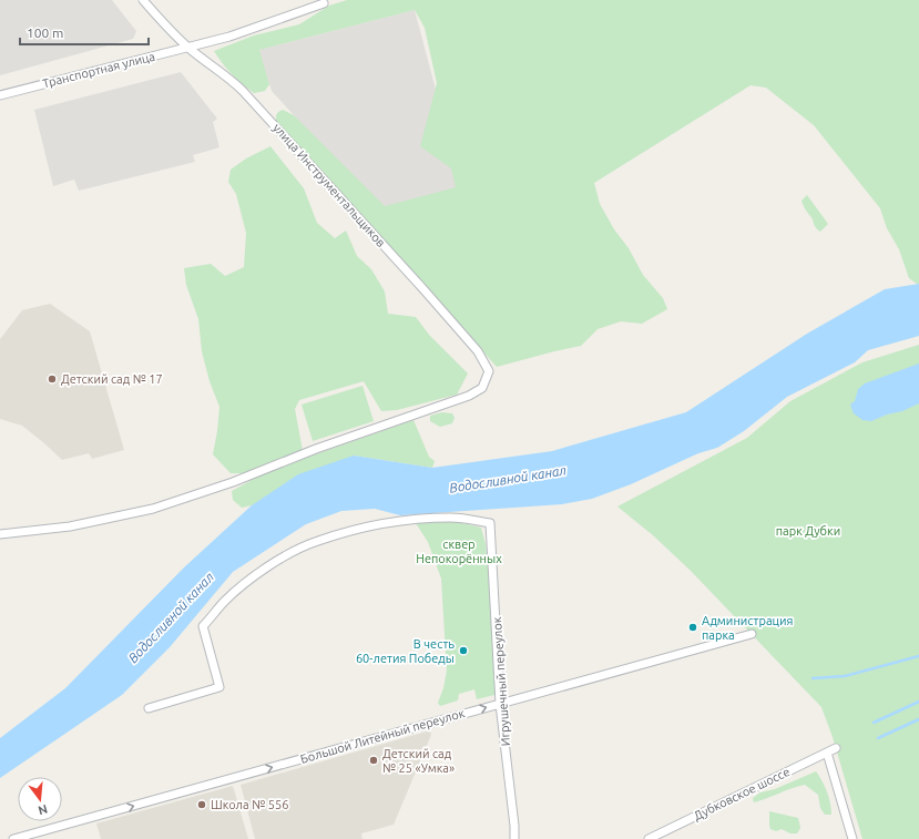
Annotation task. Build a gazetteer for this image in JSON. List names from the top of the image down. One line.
{"streets":{"street":["Транспортная улица","улица Инструментальщиков","Игрушечный переулок","Большой Литейный переулок","Дубковское шоссе"]},"crossings":[["Транспортная улица","улица Инструментальщиков"],["Игрушечный переулок","Большой Литейный переулок"]],"one_way":["Большой Литейный переулок"],"water":["Водосливной канал"],"parks":["парк Дубки","сквер Непокорённых"],"places":["Детский сад № 17","Администрация парка","В честь 60-летия Победы","Детский сад № 25 «Умка»","Школа № 556"],"scale_bar":"100 m","north":"bottom"}
